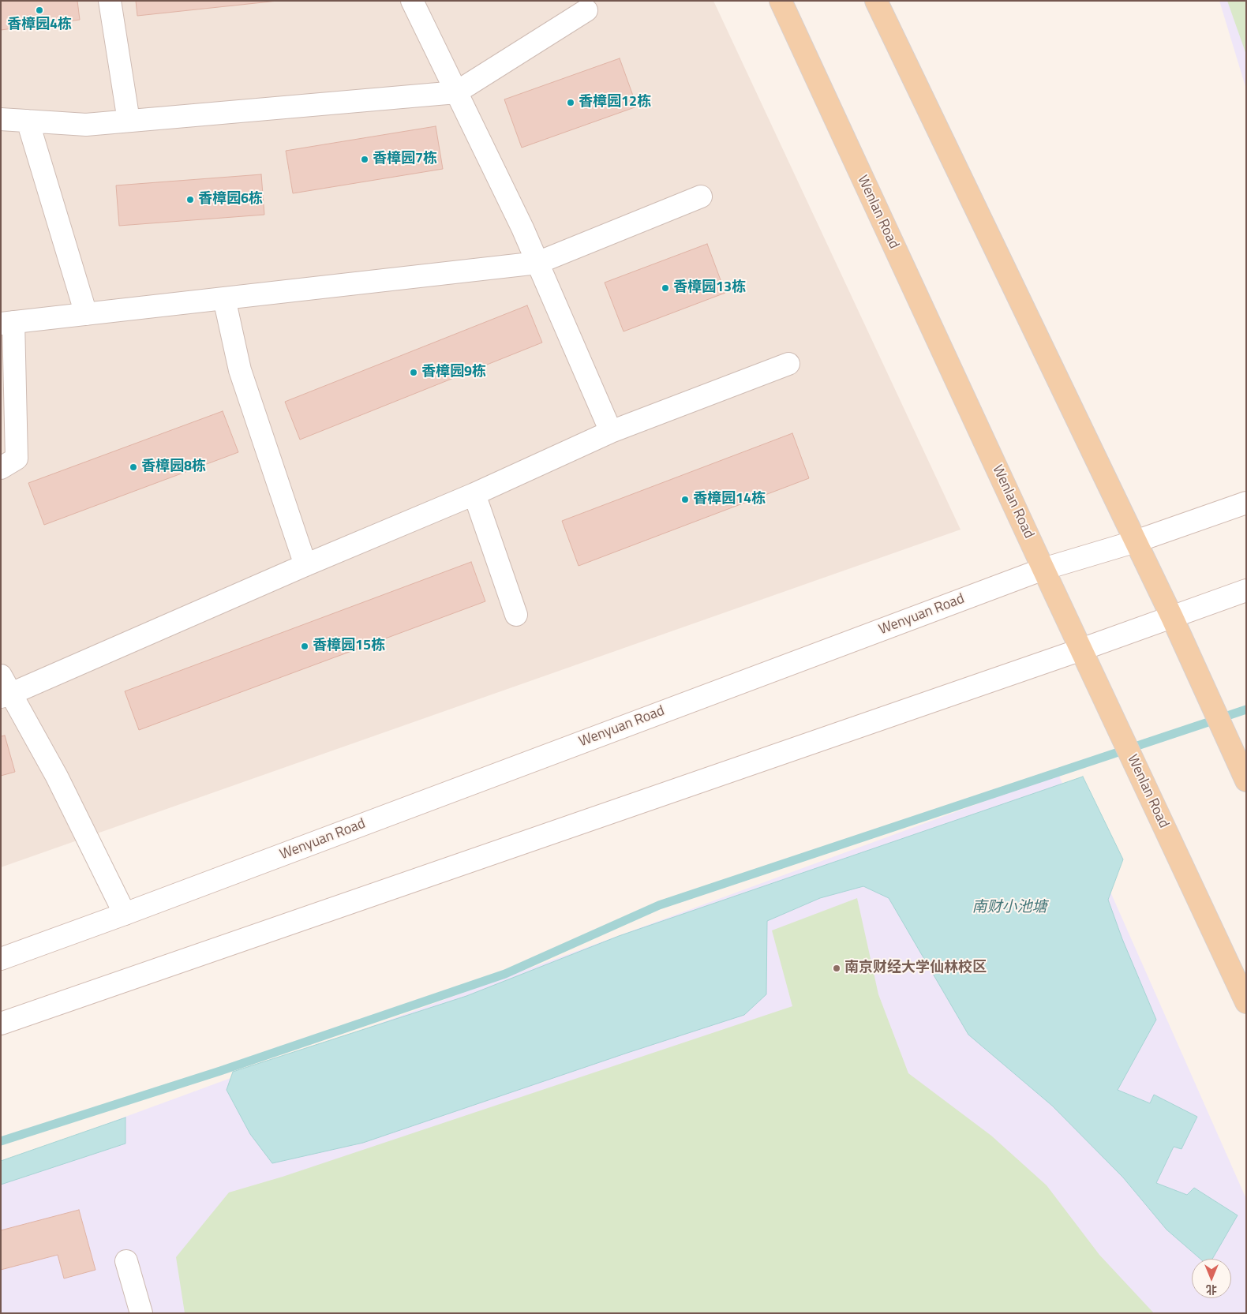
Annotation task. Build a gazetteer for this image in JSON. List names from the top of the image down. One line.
{"streets":{"main road":["Wenlan Road"],"street":["Wenyuan Road"]},"crossings":[["Wenlan Road","Wenyuan Road"]],"water":["南财小池塘"],"places":["香樟园4栋","香樟园12栋","香樟园7栋","香樟园6栋","香樟园13栋","香樟园9栋","香樟园8栋","香樟园14栋","香樟园15栋","南京财经大学仙林校区"],"north":"bottom"}
